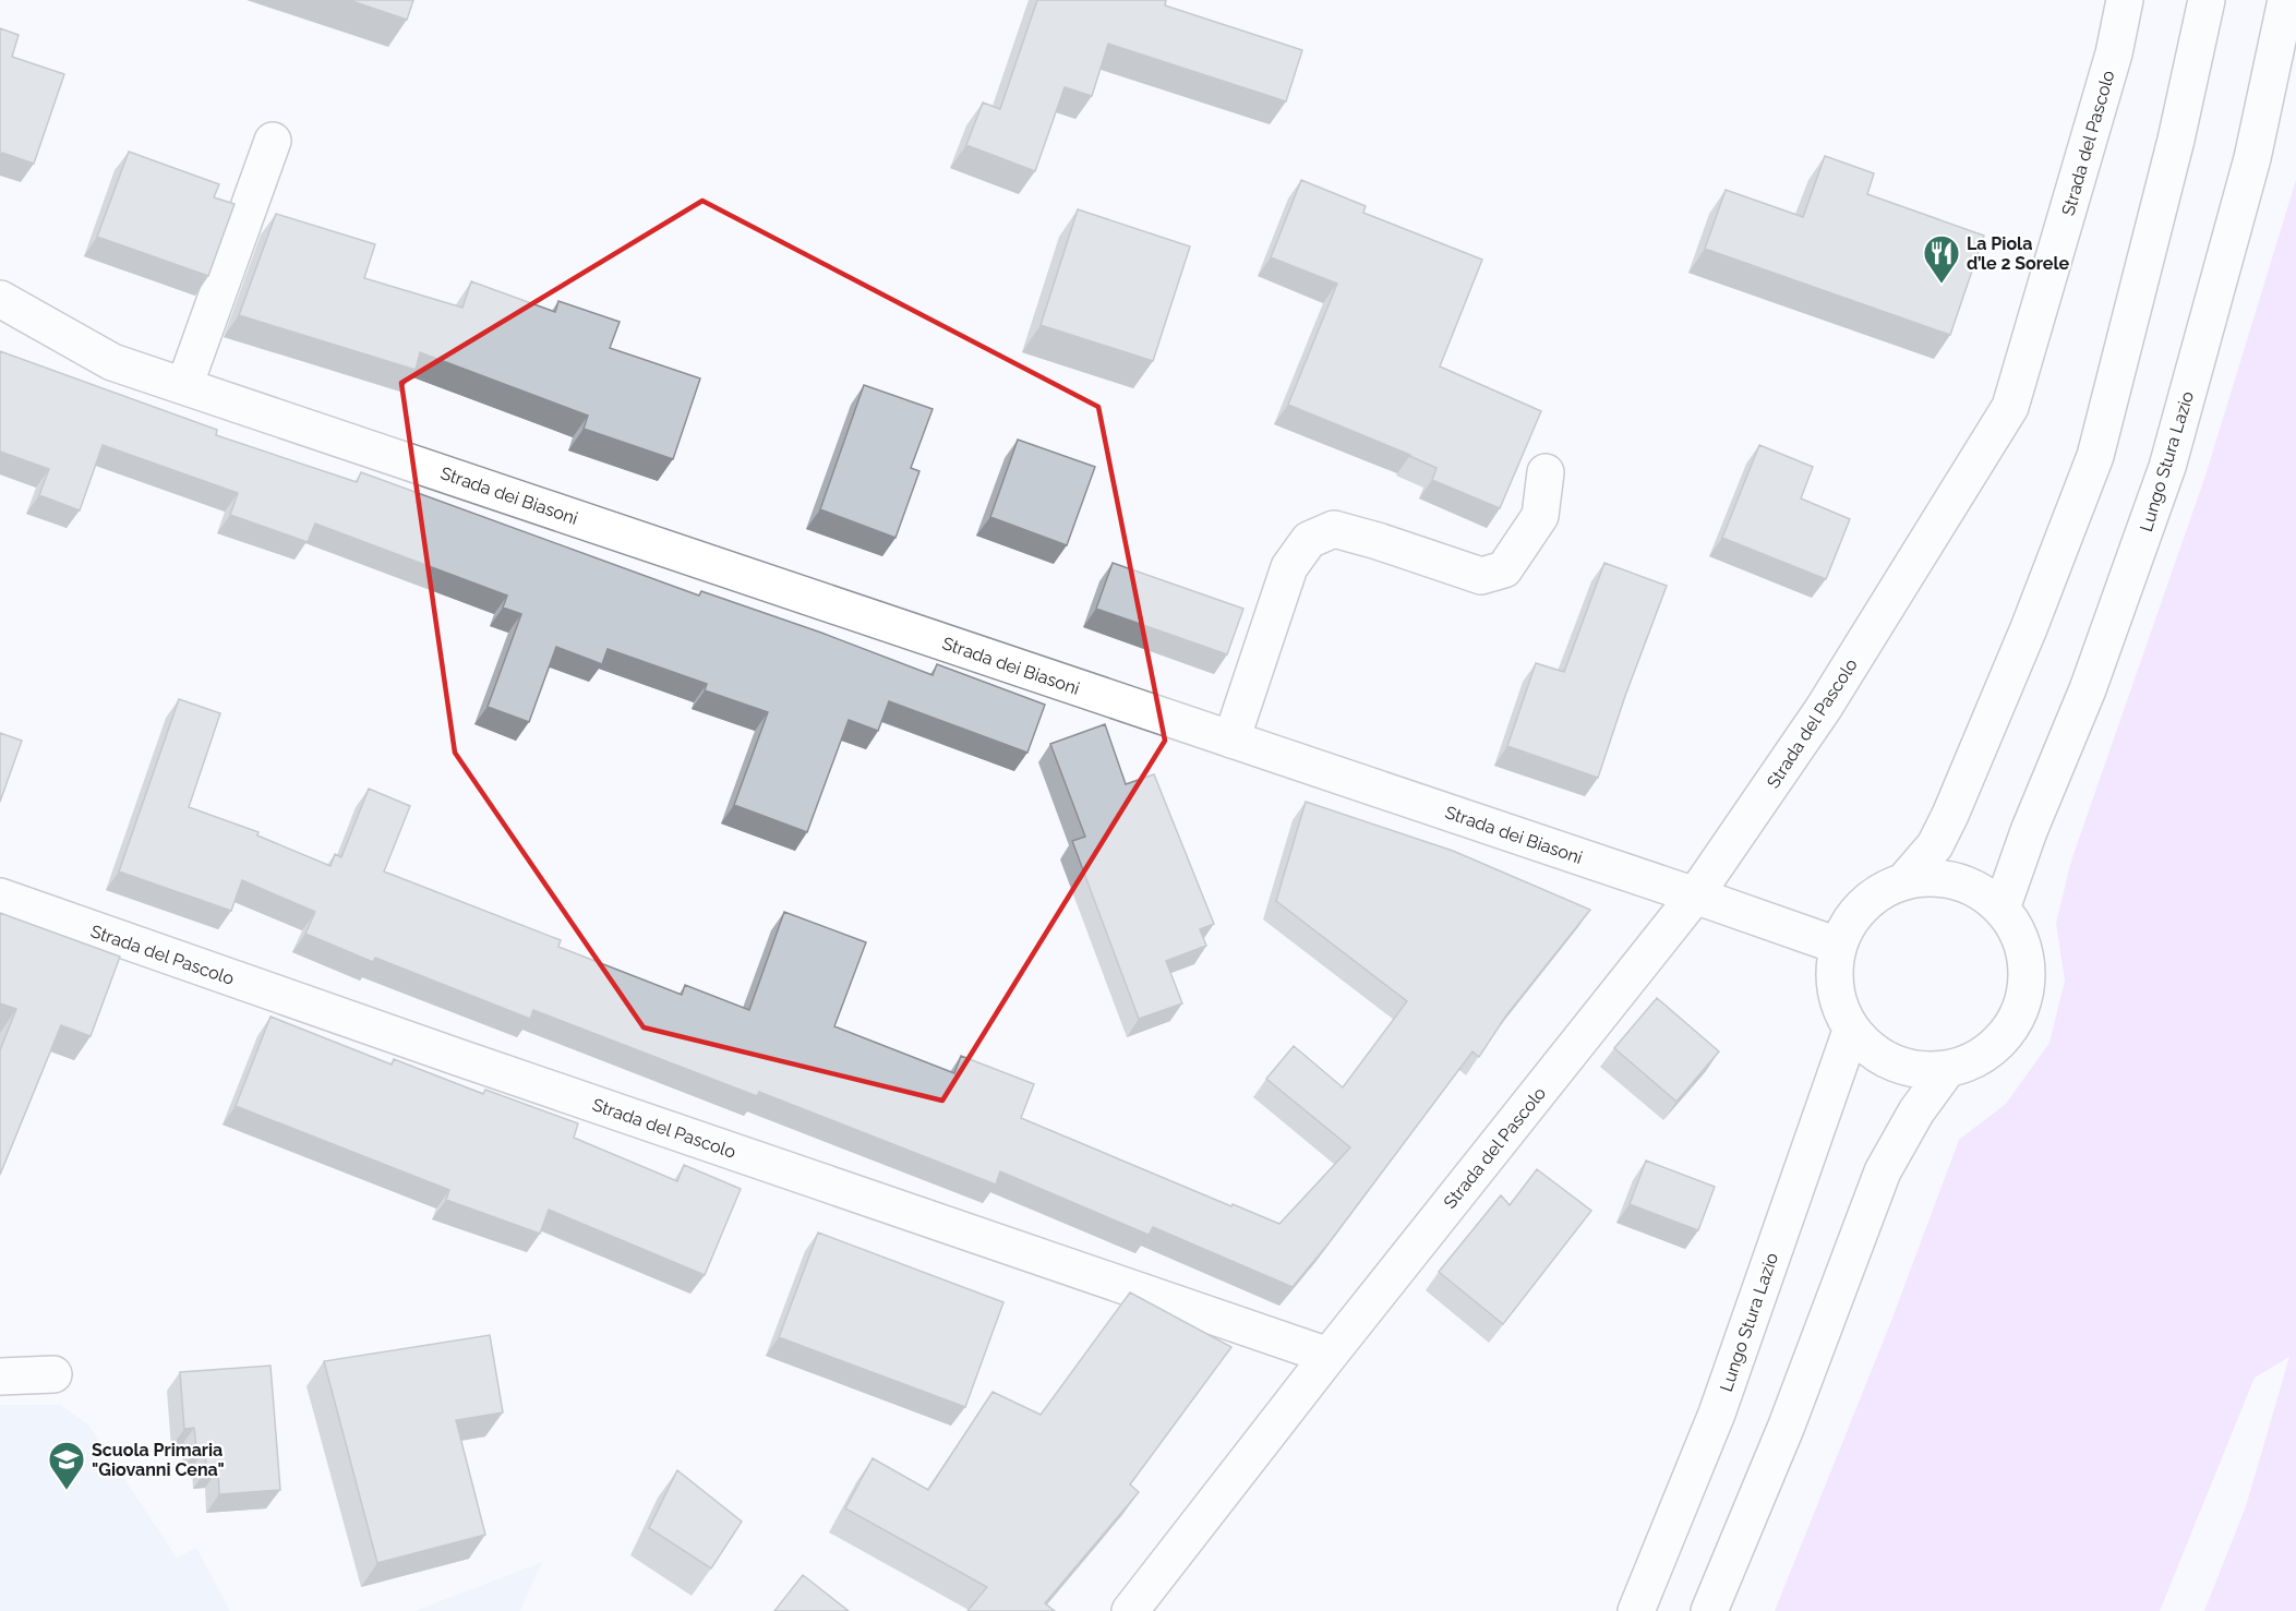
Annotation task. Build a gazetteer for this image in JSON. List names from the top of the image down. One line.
{"streets":{"street":["Strada del Pascolo","Lungo Stura Lazio","Strada dei Biasoni"]},"crossings":[["Strada del Pascolo","Strada dei Biasoni"],["Lungo Stura Lazio","Strada dei Biasoni"]],"places":{"restaurant":["La Piola d’le 2 Sorele"],"school or university":["Scuola Primaria \"Giovanni Cena\""]}}
